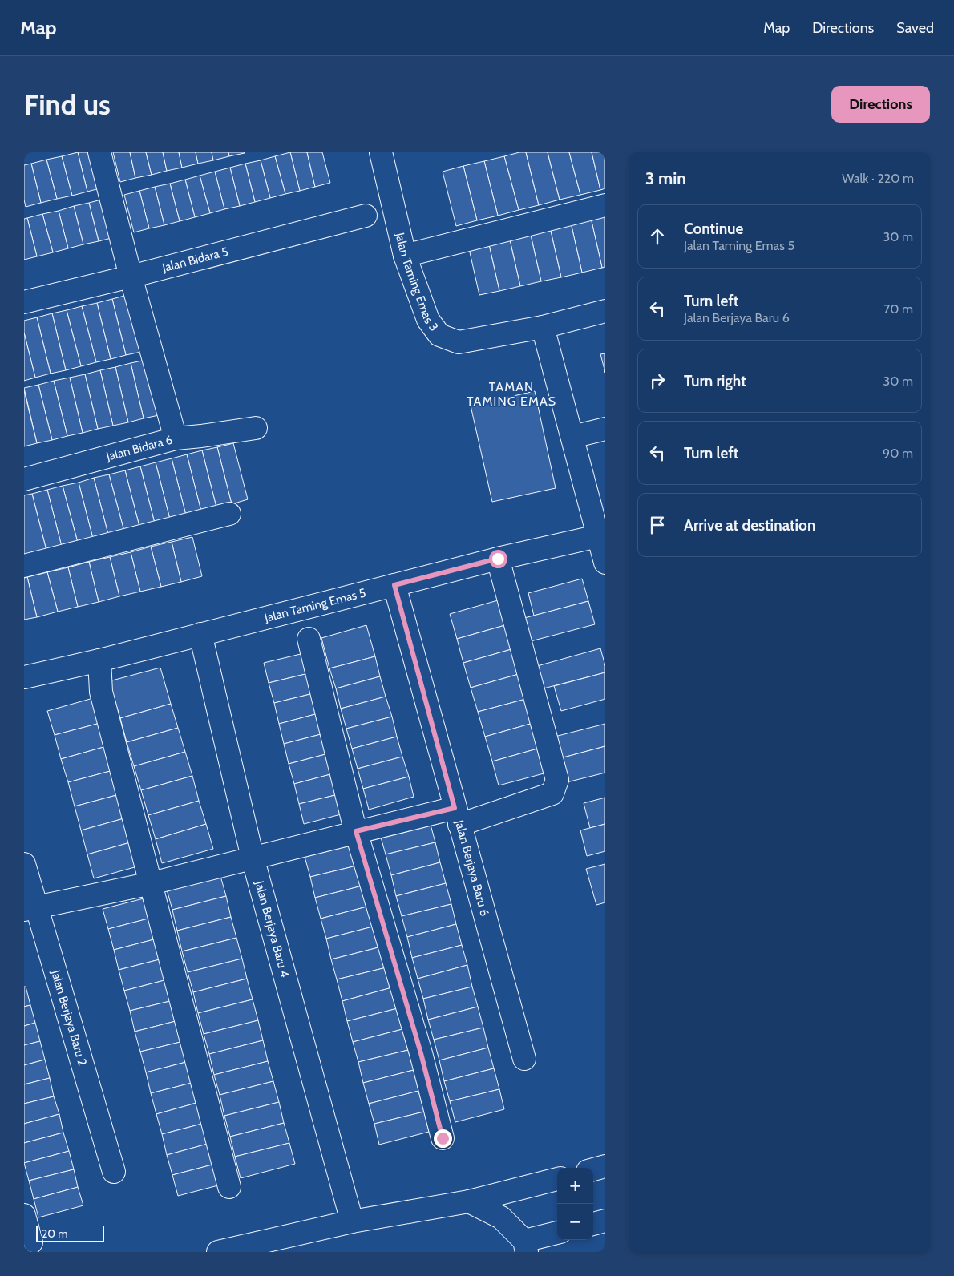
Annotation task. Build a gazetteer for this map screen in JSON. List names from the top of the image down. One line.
{"streets":{"street":["Jalan Bidara 5","Jalan Taming Emas 3","Jalan Bidara 6","Jalan Taming Emas 5","Jalan Berjaya Baru 6","Jalan Berjaya Baru 4","Jalan Berjaya Baru 2"]},"crossings":[["Jalan Taming Emas 5","Jalan Berjaya Baru 6"],["Jalan Taming Emas 5","Jalan Berjaya Baru 4"]],"districts":["TAMAN TAMING EMAS"],"scale_bar":"20 m","page":{"header":"Map","nav":["Map","Directions","Saved"],"buttons":"Directions","title":"Find us","heading":["3 min","Walk · 220 m"],"list":[["Continue","Jalan Taming Emas 5","30 m"],["Turn left","Jalan Berjaya Baru 6","70 m"],["Turn right","30 m"],["Turn left","90 m"],"Arrive at destination"],"map_buttons":["+","−"],"scale":"20 m"}}
